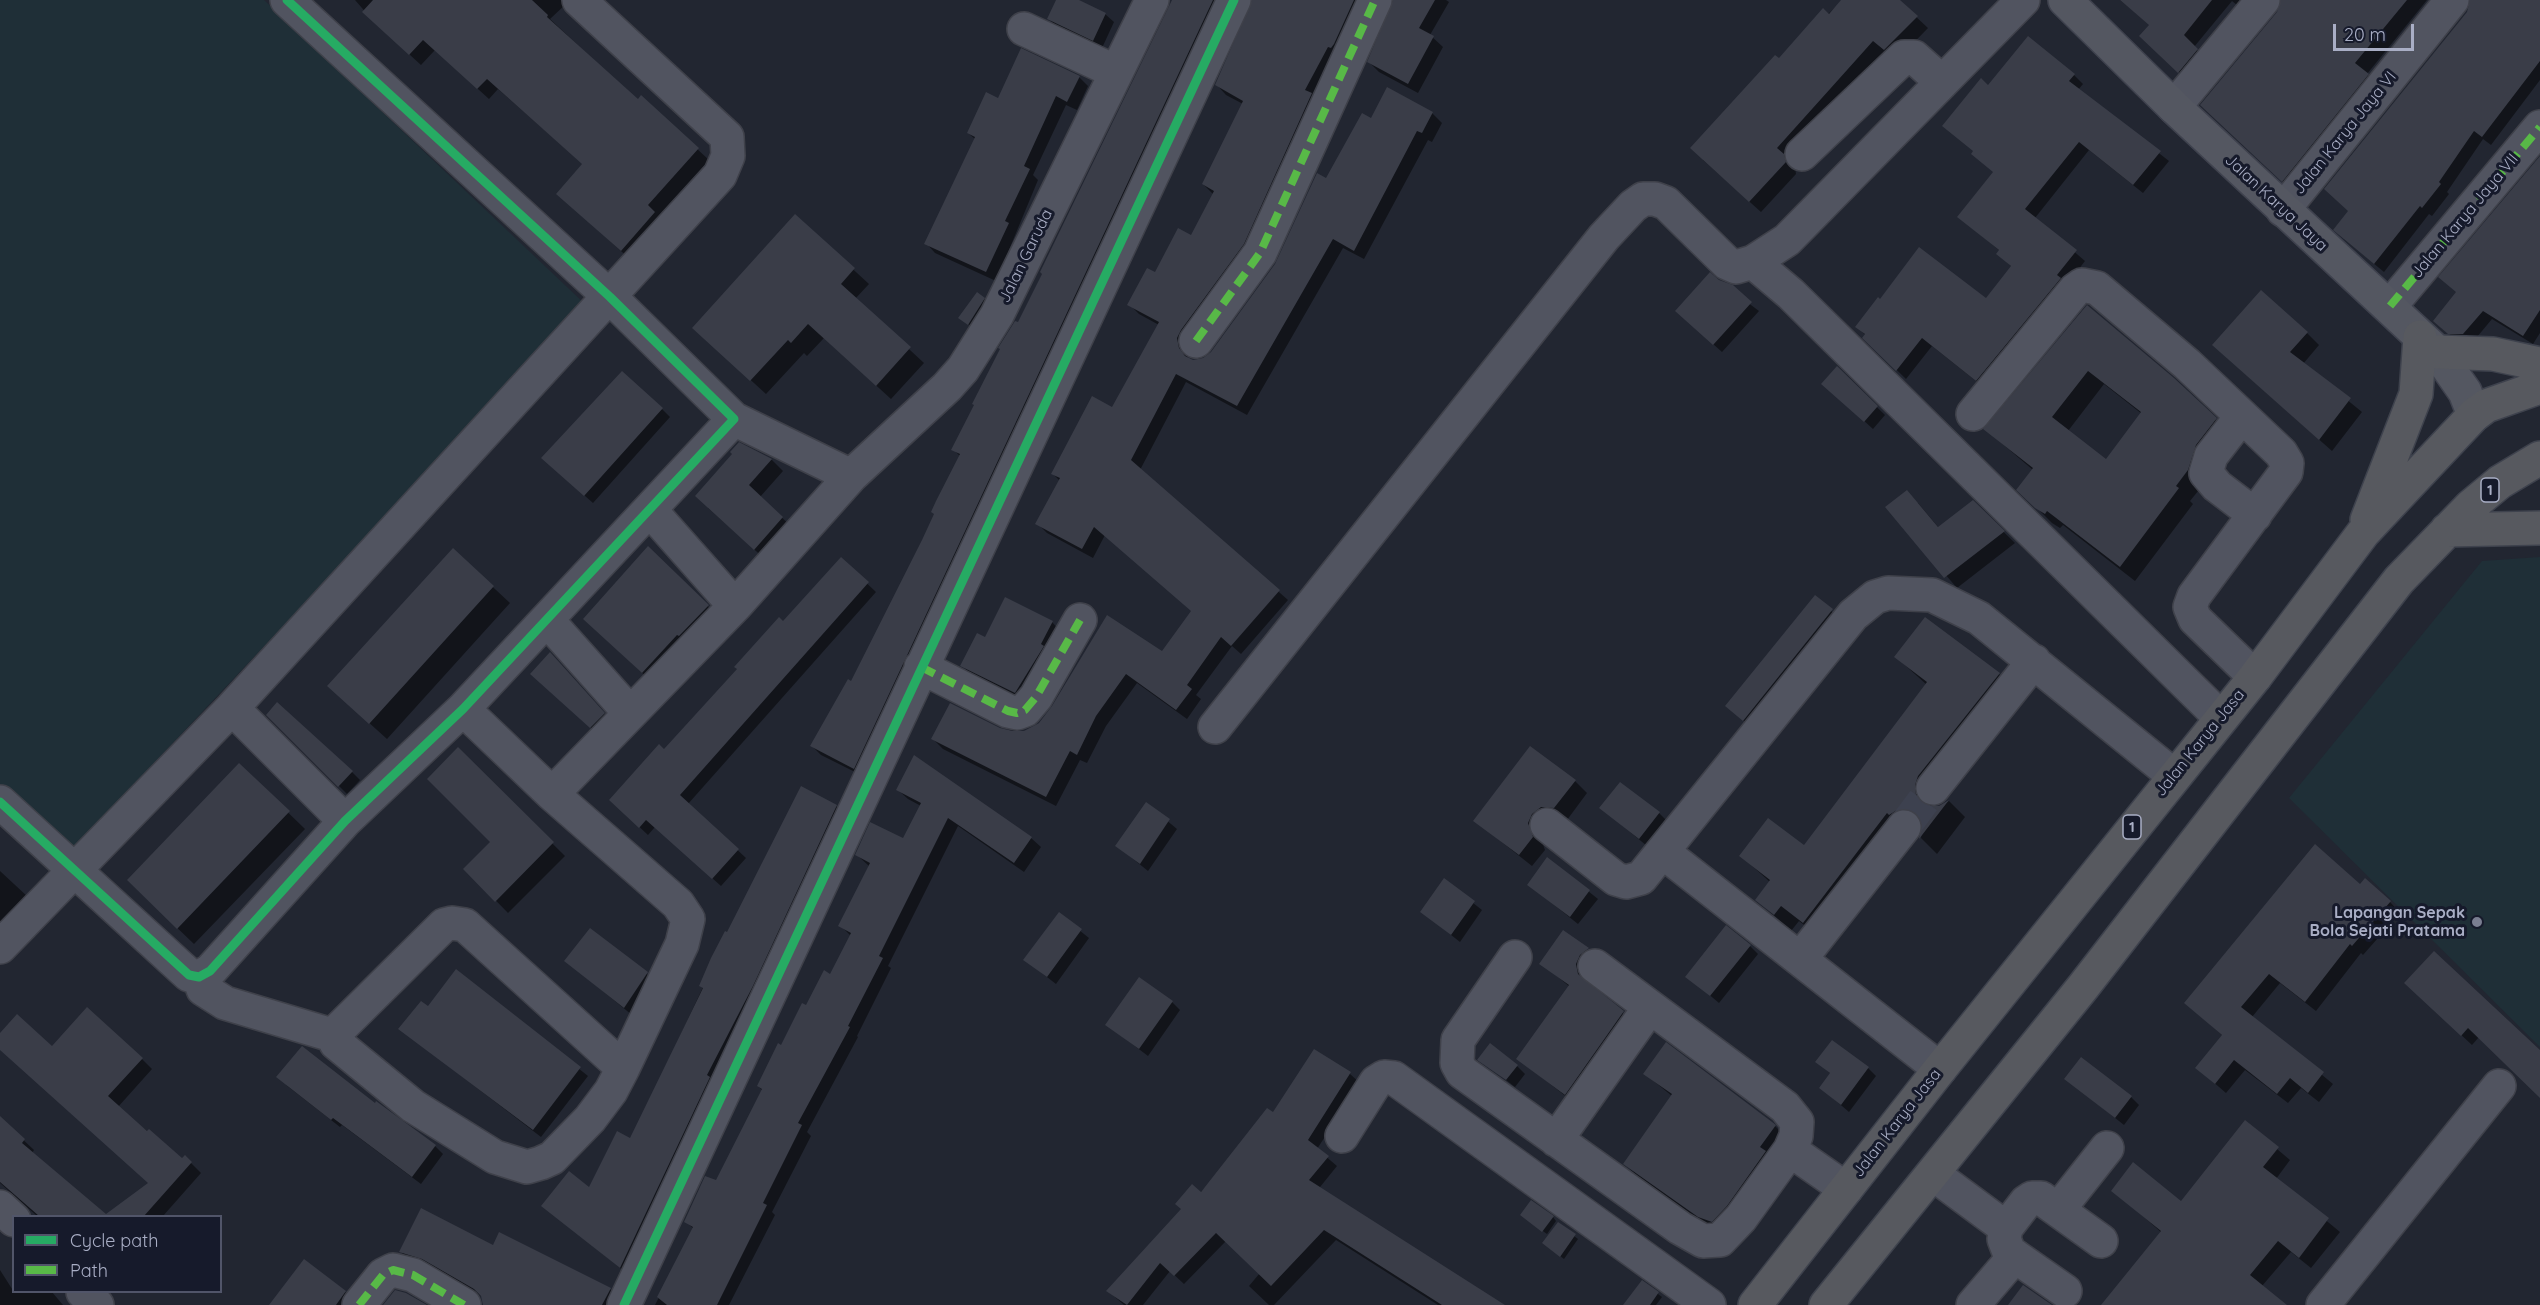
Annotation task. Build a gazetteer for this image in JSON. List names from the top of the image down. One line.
{"streets":{"highway":["1","Jalan Karya Jasa"],"main road":["Jalan Karya Jaya"],"street":["Jalan Karya Jaya VI","Jalan Karya Jaya VII","Jalan Garuda"]},"crossings":[["Jalan Karya Jaya VI","Jalan Karya Jaya"],["Jalan Karya Jaya","Jalan Karya Jaya VII"],["Jalan Karya Jaya","Jalan Karya Jasa"]],"places":["Lapangan Sepak Bola Sejati Pratama"],"legend":["Cycle path","Path"],"scale_bar":"20 m"}
